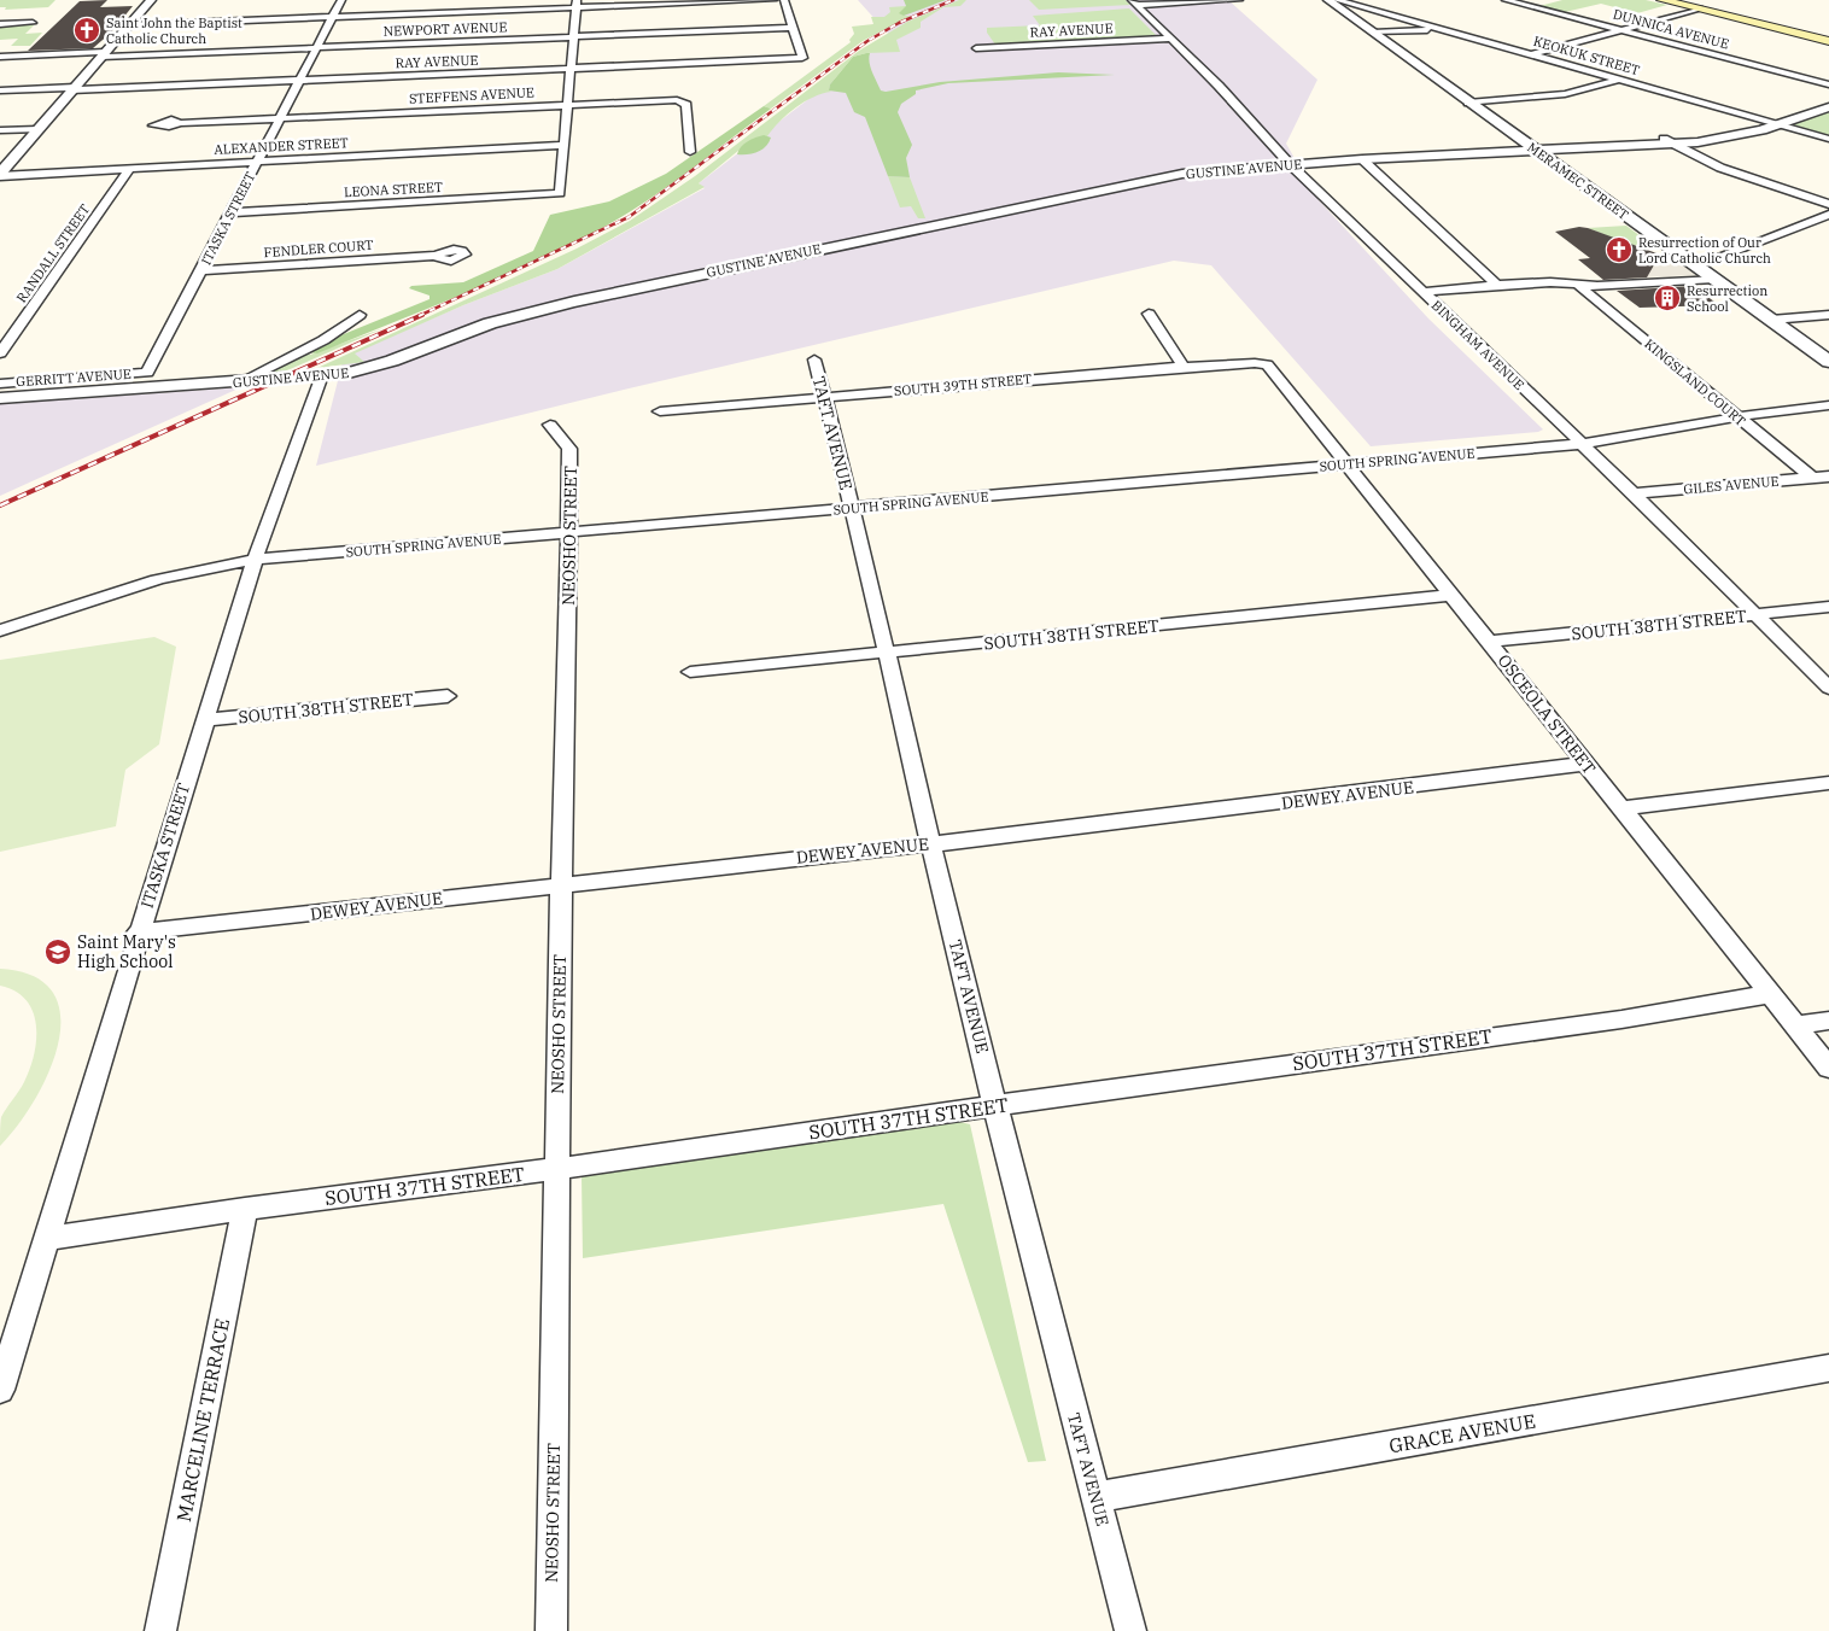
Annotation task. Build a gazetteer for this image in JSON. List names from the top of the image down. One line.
{"streets":{"street":["NEWPORT AVENUE","DUNNICA AVENUE","RAY AVENUE","KEOKUK STREET","STEFFENS AVENUE","ALEXANDER STREET","GUSTINE AVENUE","MERAMEC STREET","LEONA STREET","ITASKA STREET","FENDLER COURT","RANDALL STREET","BINGHAM AVENUE","GERRITT AVENUE","KINGSLAND COURT","SOUTH 39TH STREET","TAFT AVENUE","SOUTH SPRING AVENUE","GILES AVENUE","NEOSHO STREET","SOUTH 38TH STREET","OSCEOLA STREET","DEWEY AVENUE","SOUTH 37TH STREET","MARCELINE TERRACE","GRACE AVENUE"]},"crossings":[["NEWPORT AVENUE","RAY AVENUE"],["NEWPORT AVENUE","ITASKA STREET"],["RAY AVENUE","ITASKA STREET"],["RAY AVENUE","BINGHAM AVENUE"],["KEOKUK STREET","GUSTINE AVENUE"],["STEFFENS AVENUE","ITASKA STREET"],["ALEXANDER STREET","LEONA STREET"],["ALEXANDER STREET","ITASKA STREET"],["ALEXANDER STREET","RANDALL STREET"],["GUSTINE AVENUE","MERAMEC STREET"],["GUSTINE AVENUE","ITASKA STREET"],["GUSTINE AVENUE","BINGHAM AVENUE"],["LEONA STREET","ITASKA STREET"],["ITASKA STREET","FENDLER COURT"],["ITASKA STREET","GERRITT AVENUE"],["ITASKA STREET","SOUTH SPRING AVENUE"],["ITASKA STREET","SOUTH 38TH STREET"],["ITASKA STREET","DEWEY AVENUE"],["ITASKA STREET","SOUTH 37TH STREET"],["BINGHAM AVENUE","SOUTH SPRING AVENUE"],["BINGHAM AVENUE","GILES AVENUE"],["BINGHAM AVENUE","SOUTH 38TH STREET"],["KINGSLAND COURT","SOUTH SPRING AVENUE"],["KINGSLAND COURT","GILES AVENUE"],["SOUTH 39TH STREET","TAFT AVENUE"],["SOUTH 39TH STREET","OSCEOLA STREET"],["TAFT AVENUE","SOUTH SPRING AVENUE"],["TAFT AVENUE","SOUTH 38TH STREET"],["TAFT AVENUE","DEWEY AVENUE"],["TAFT AVENUE","SOUTH 37TH STREET"],["TAFT AVENUE","GRACE AVENUE"],["SOUTH SPRING AVENUE","NEOSHO STREET"],["SOUTH SPRING AVENUE","OSCEOLA STREET"],["NEOSHO STREET","DEWEY AVENUE"],["NEOSHO STREET","SOUTH 37TH STREET"],["SOUTH 38TH STREET","OSCEOLA STREET"],["OSCEOLA STREET","DEWEY AVENUE"],["OSCEOLA STREET","SOUTH 37TH STREET"],["SOUTH 37TH STREET","MARCELINE TERRACE"]],"places":{"church":["Saint John the Baptist Catholic Church","Resurrection of Our Lord Catholic Church"],"building":["Resurrection School"],"school or university":["Saint Mary's High School"]}}
